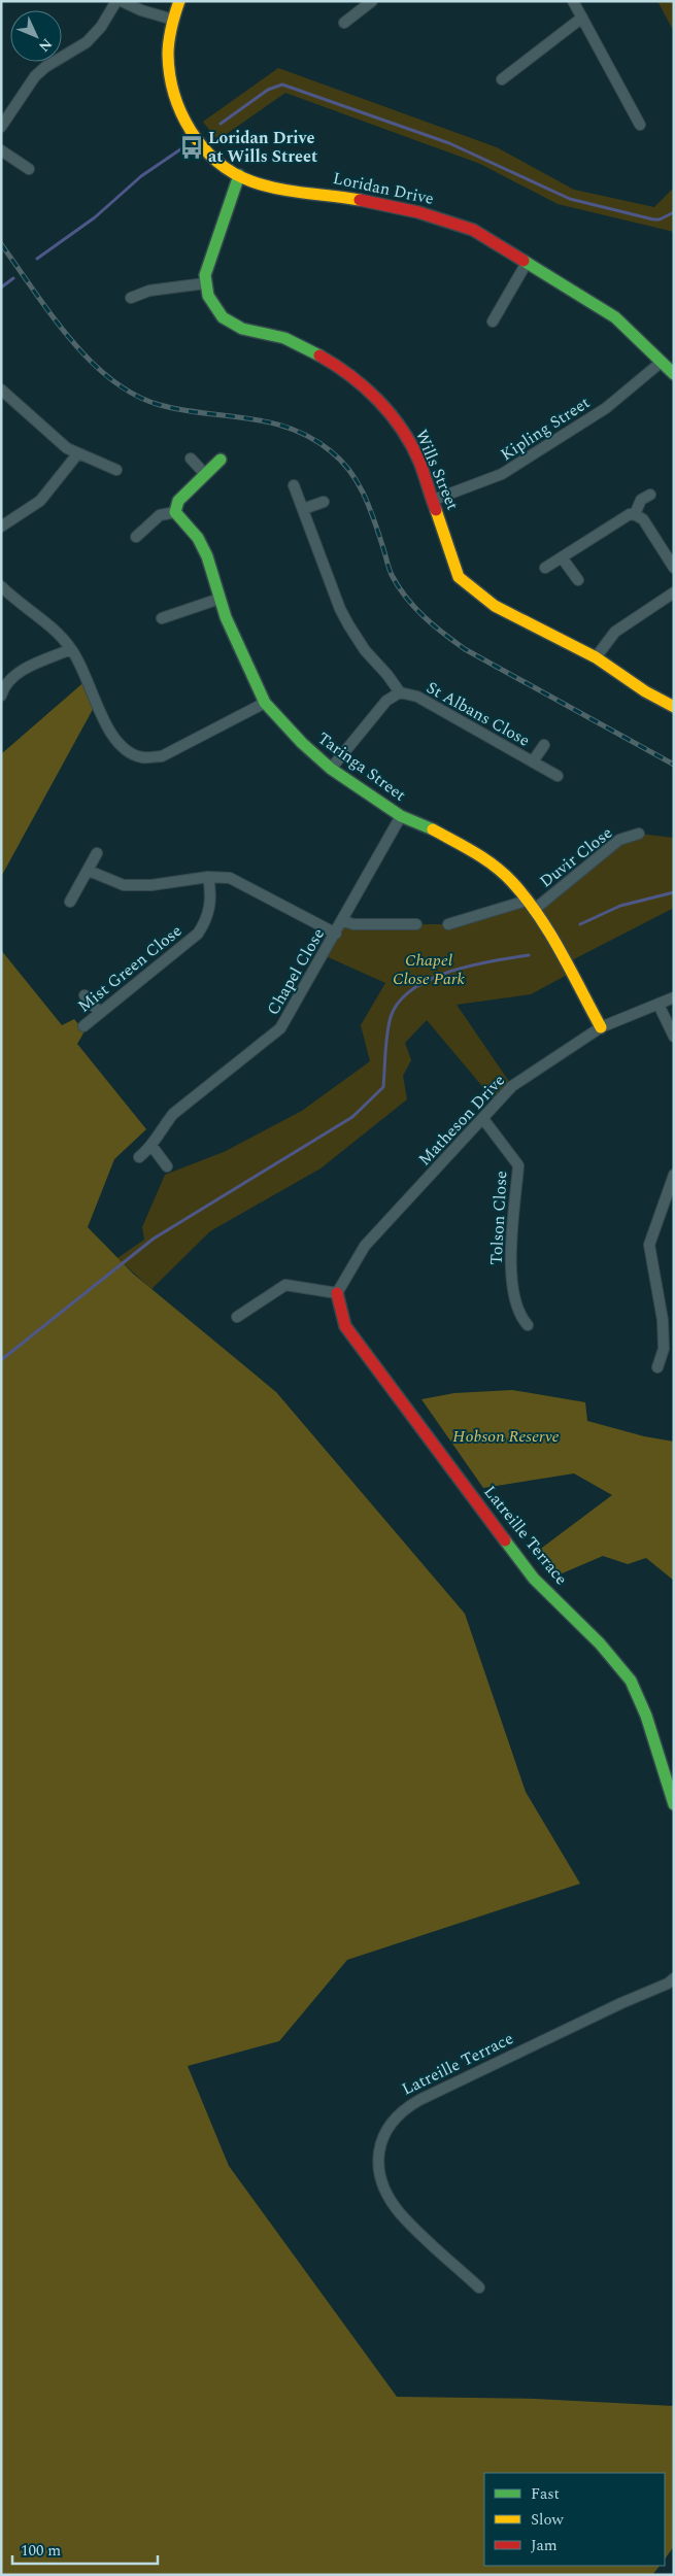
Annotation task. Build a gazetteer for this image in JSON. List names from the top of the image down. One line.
{"streets":{"street":["Loridan Drive","Kipling Street","Wills Street","St Albans Close","Taringa Street","Duvir Close","Mist Green Close","Chapel Close","Matheson Drive","Tolson Close","Latreille Terrace"]},"crossings":[["Loridan Drive","Kipling Street"],["Kipling Street","Wills Street"],["Taringa Street","Duvir Close"],["Taringa Street","Chapel Close"],["Taringa Street","Matheson Drive"],["Matheson Drive","Tolson Close"],["Matheson Drive","Latreille Terrace"]],"parks":["Chapel Close Park","Hobson Reserve"],"places":{"bus stop":["Loridan Drive at Wills Street"]},"legend":["Fast","Slow","Jam"],"scale_bar":"100 m","north":"bottom right"}
